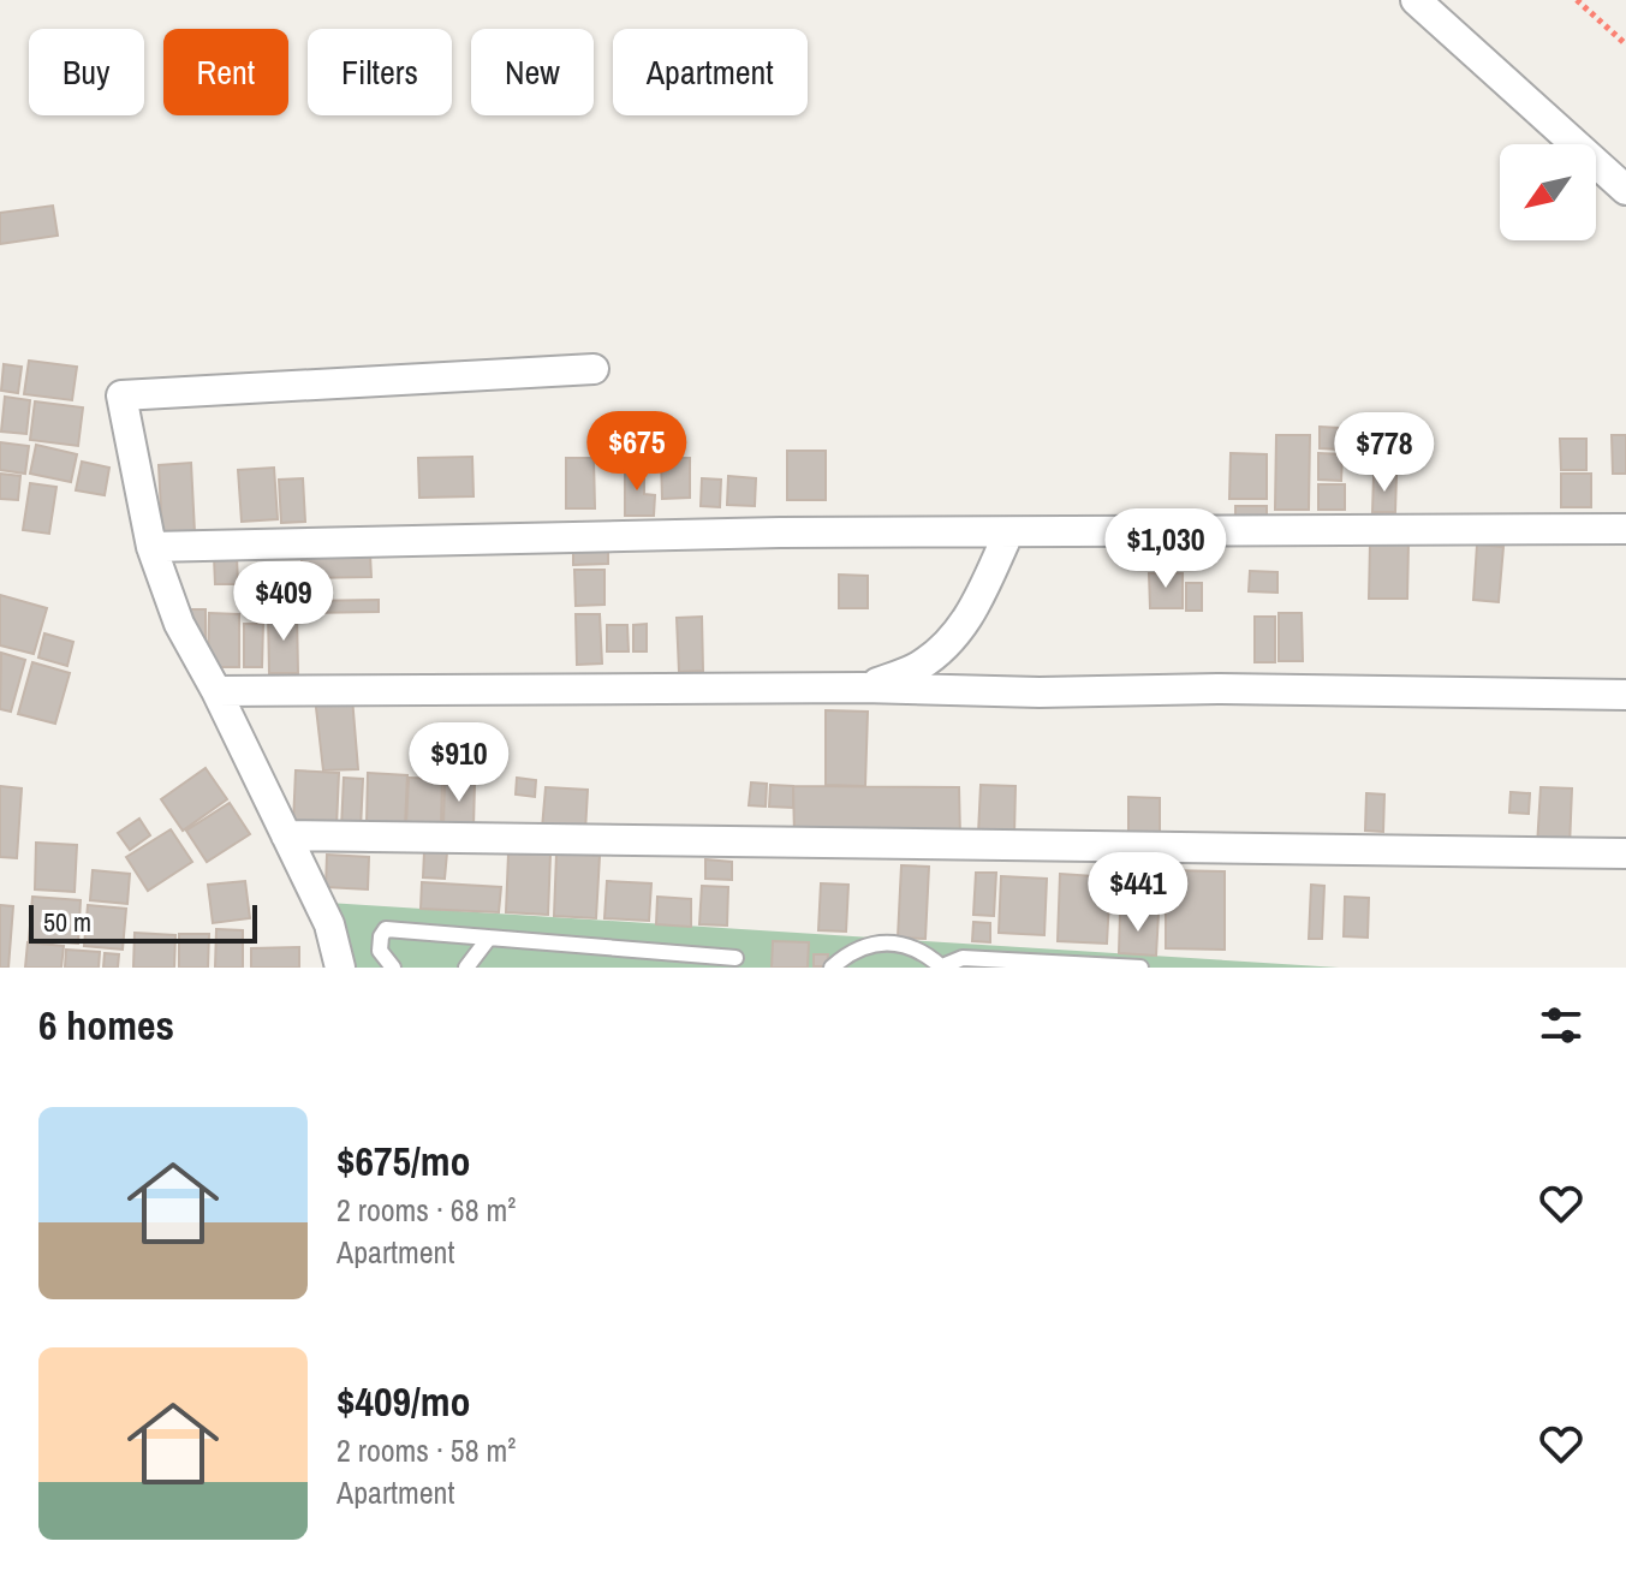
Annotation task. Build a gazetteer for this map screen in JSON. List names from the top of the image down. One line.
{"scale_bar":"50 m","north":"bottom left","page":{"chip":["Buy","Rent","Filters","New","Apartment"],"price":["$675","$778","$1,030","$409","$910","$441"],"scale":"50 m","heading":"6 homes","list":[{"name":"$675/mo","note":"2 rooms · 68 m² · Apartment"},{"name":"$409/mo","note":"2 rooms · 58 m² · Apartment"}]}}
